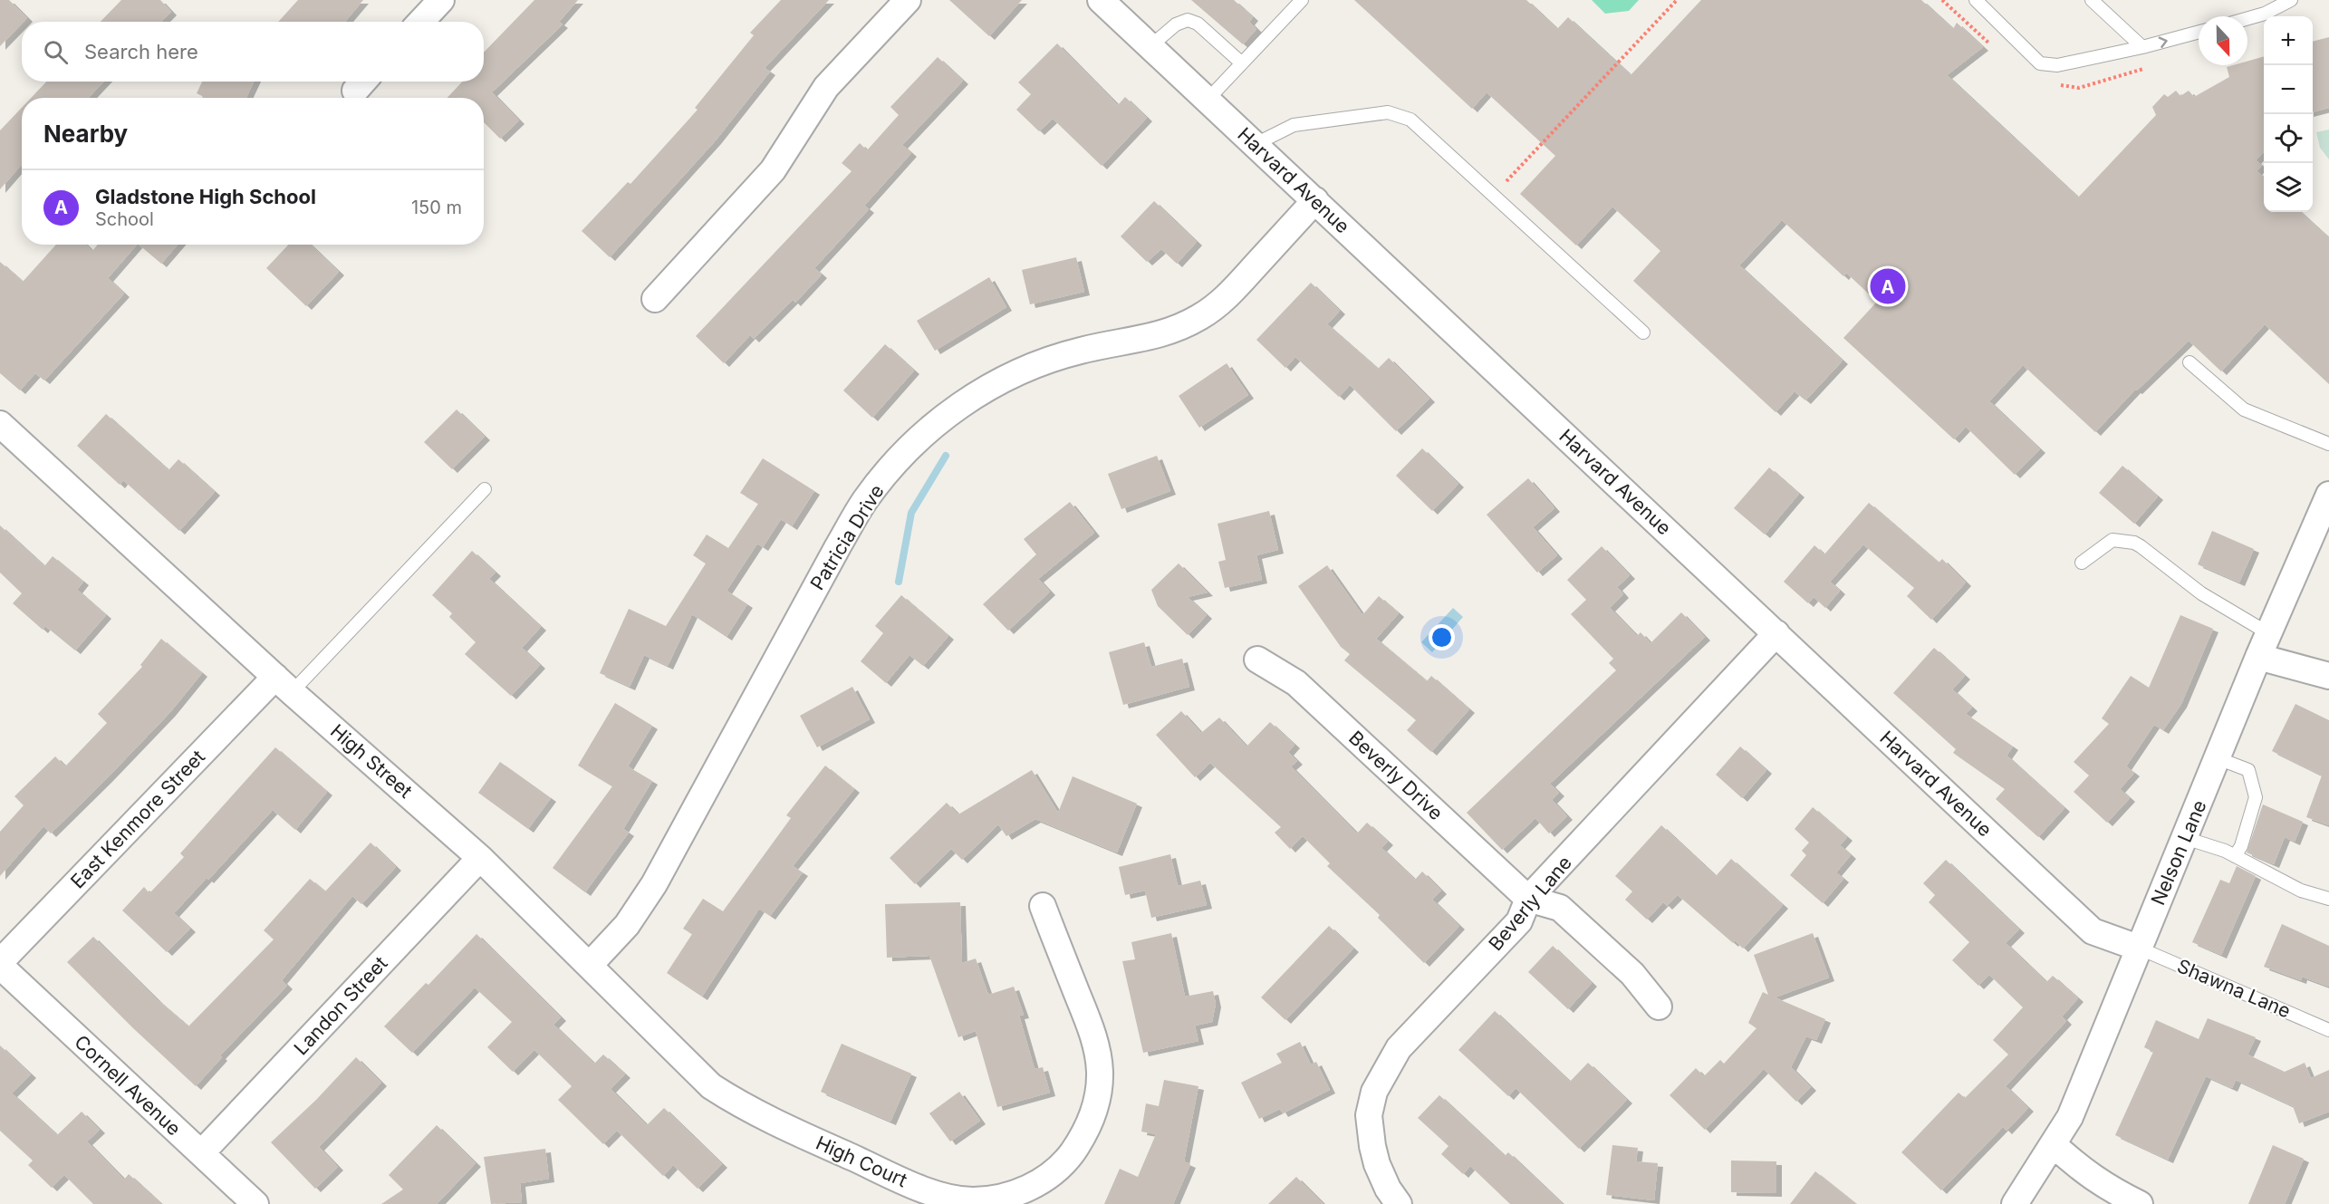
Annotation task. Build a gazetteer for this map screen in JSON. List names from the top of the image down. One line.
{"streets":{"street":["Harvard Avenue","Patricia Drive","High Street","Beverly Drive","East Kenmore Street","Nelson Lane","Beverly Lane","Landon Street","Cornell Avenue","High Court"],"lane":["Shawna Lane"]},"crossings":[["Harvard Avenue","Patricia Drive"],["Harvard Avenue","Nelson Lane"],["Harvard Avenue","Beverly Lane"],["Harvard Avenue","Shawna Lane"],["Patricia Drive","High Street"],["High Street","East Kenmore Street"],["High Street","Landon Street"],["High Street","High Court"],["Beverly Drive","Beverly Lane"],["East Kenmore Street","Cornell Avenue"],["Nelson Lane","Shawna Lane"],["Landon Street","Cornell Avenue"]],"north":"bottom","page":{"map_buttons":["+","−"],"search":"Search here","heading":"Nearby","list":[{"mark":"A","name":"Gladstone High School","note":"School","value":"150 m"}],"pins":"A"}}
